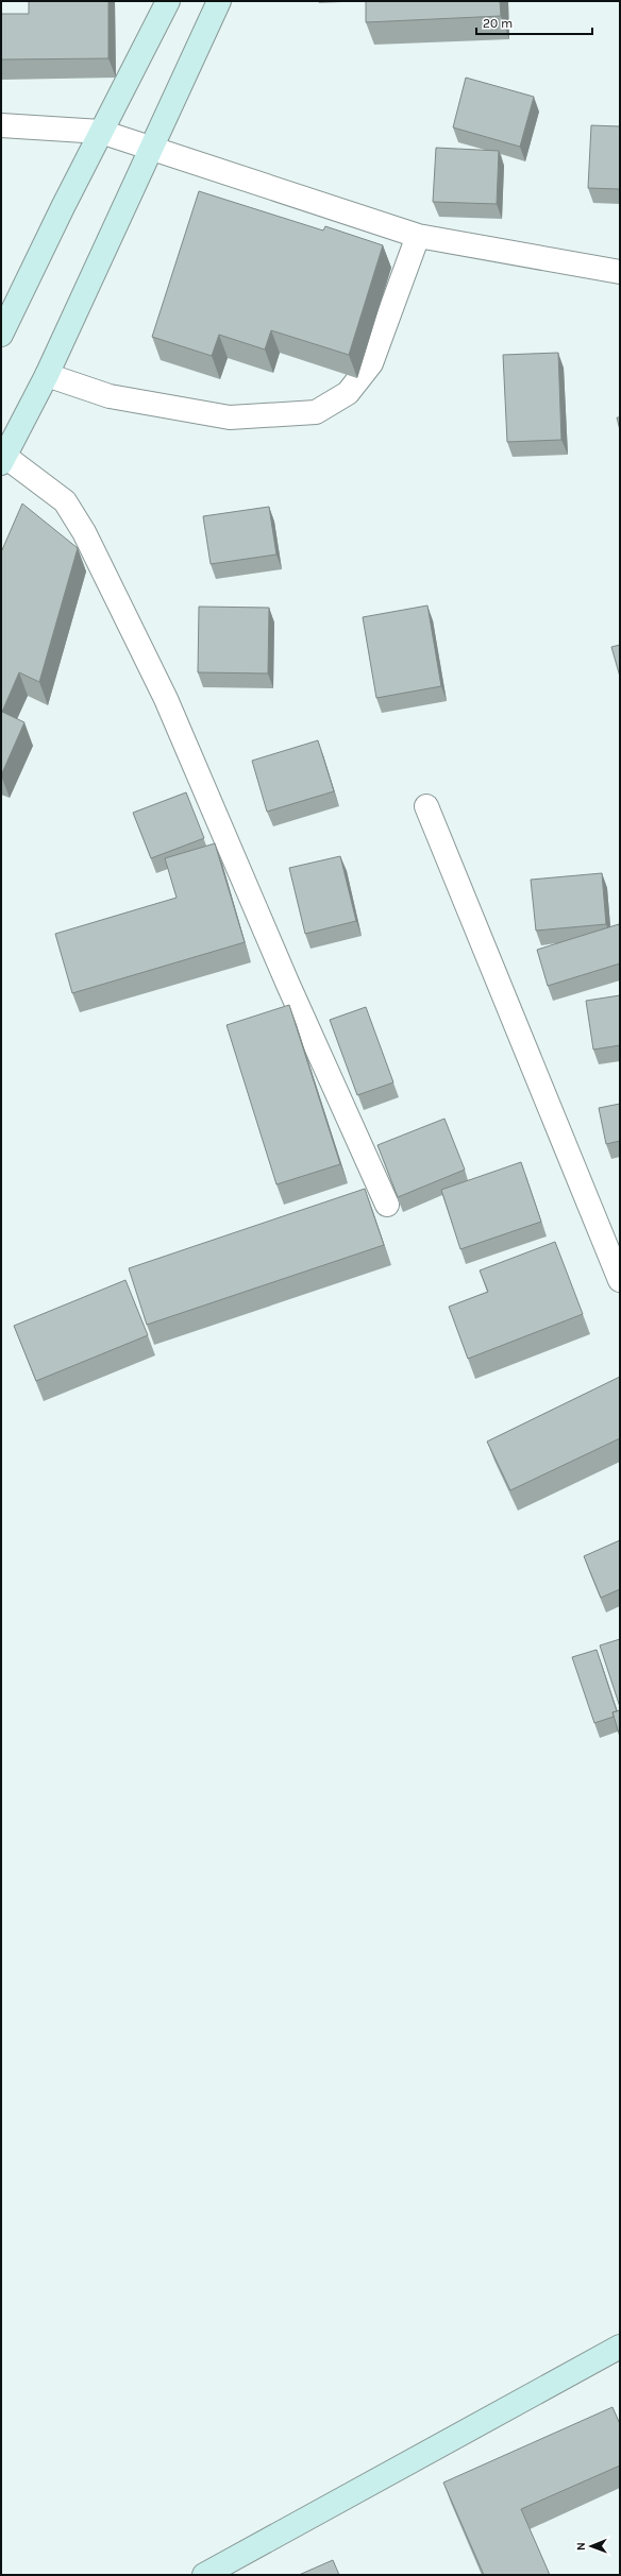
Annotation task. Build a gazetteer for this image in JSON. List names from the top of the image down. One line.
{"scale_bar":"20 m","north":"left"}
